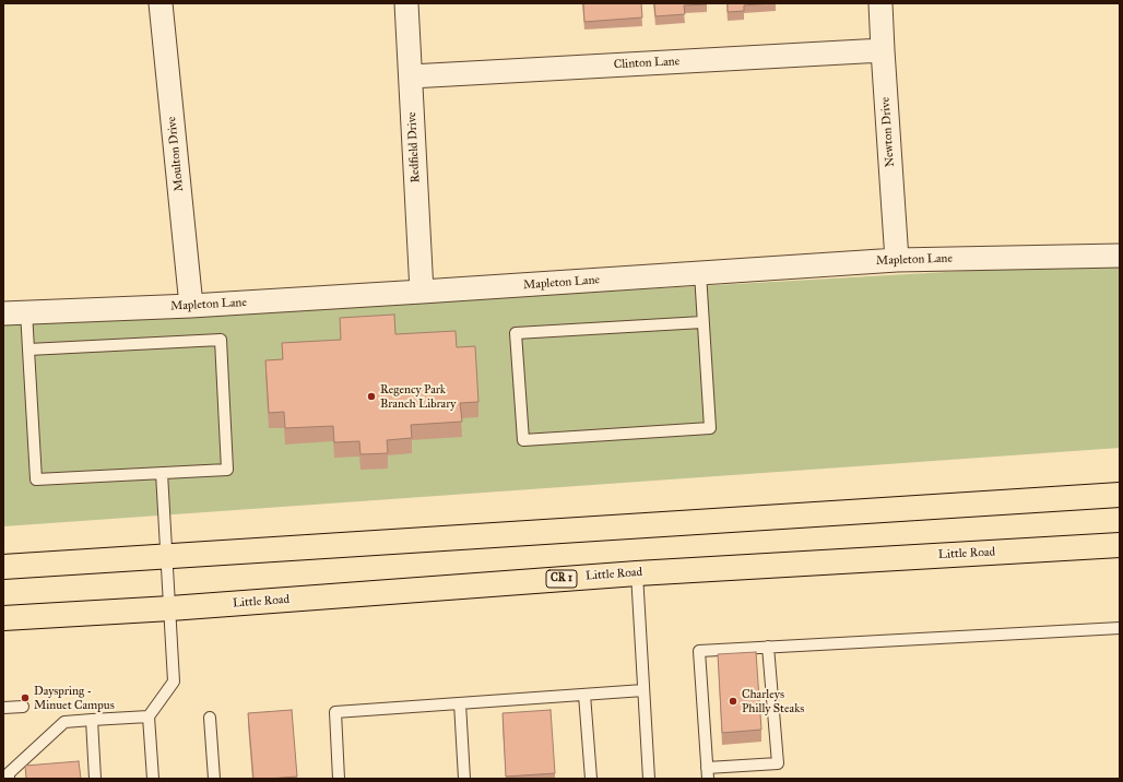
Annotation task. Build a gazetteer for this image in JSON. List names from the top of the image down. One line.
{"streets":{"main road":["Little Road","CR 1"],"street":["Clinton Lane","Newton Drive","Redfield Drive","Moulton Drive","Mapleton Lane"]},"crossings":[["Clinton Lane","Newton Drive"],["Clinton Lane","Redfield Drive"],["Newton Drive","Mapleton Lane"],["Redfield Drive","Mapleton Lane"],["Moulton Drive","Mapleton Lane"]],"places":["Regency Park Branch Library","Dayspring - Minuet Campus","Charleys Philly Steaks"]}
